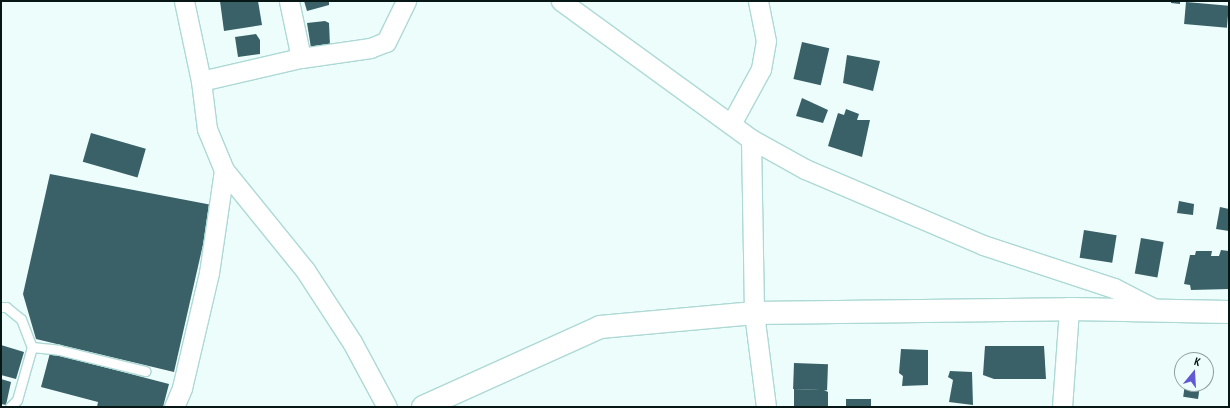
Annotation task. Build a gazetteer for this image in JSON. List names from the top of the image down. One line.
{"north":"top"}
